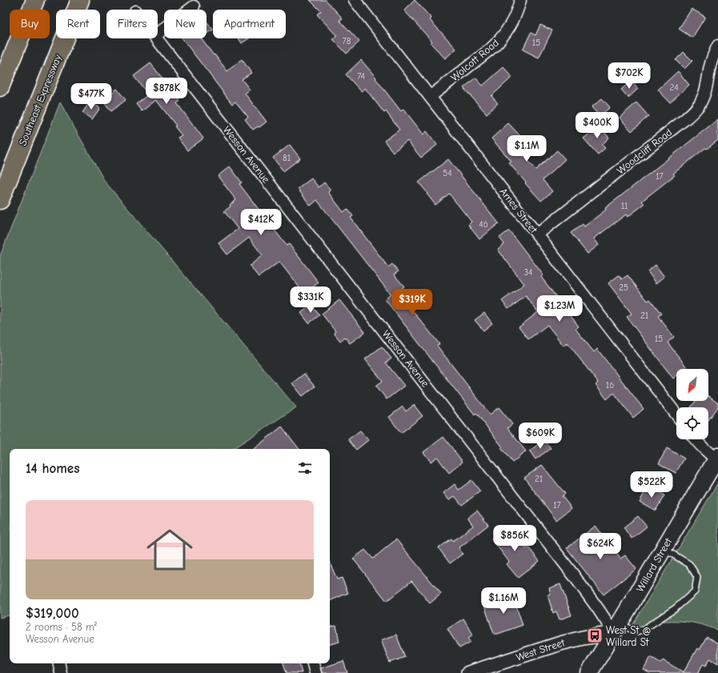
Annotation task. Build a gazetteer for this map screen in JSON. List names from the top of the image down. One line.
{"streets":{"highway":["Southeast Expressway"],"main road":["Willard Street"],"street":["Wolcott Road","Woodcliff Road","Wesson Avenue","Ames Street","West Street"]},"crossings":[["Wolcott Road","Ames Street"],["Woodcliff Road","Ames Street"],["Wesson Avenue","Willard Street"],["Wesson Avenue","West Street"],["Willard Street","West Street"]],"places":{"bus stop":["West St @ Willard St"]},"house_numbers":["78","15","74","24","81","54","17","11","46","34","25","21","15","16","21","17"],"north":"bottom left","page":{"chip":["Buy","Rent","Filters","New","Apartment"],"price":["$702K","$878K","$477K","$400K","$1.1M","$412K","$331K","$319K","$1.23M","$609K","$522K","$856K","$624K","$1.16M"],"heading":"14 homes","list":[{"name":"$319,000","note":"2 rooms · 58 m² · Wesson Avenue"}]}}
